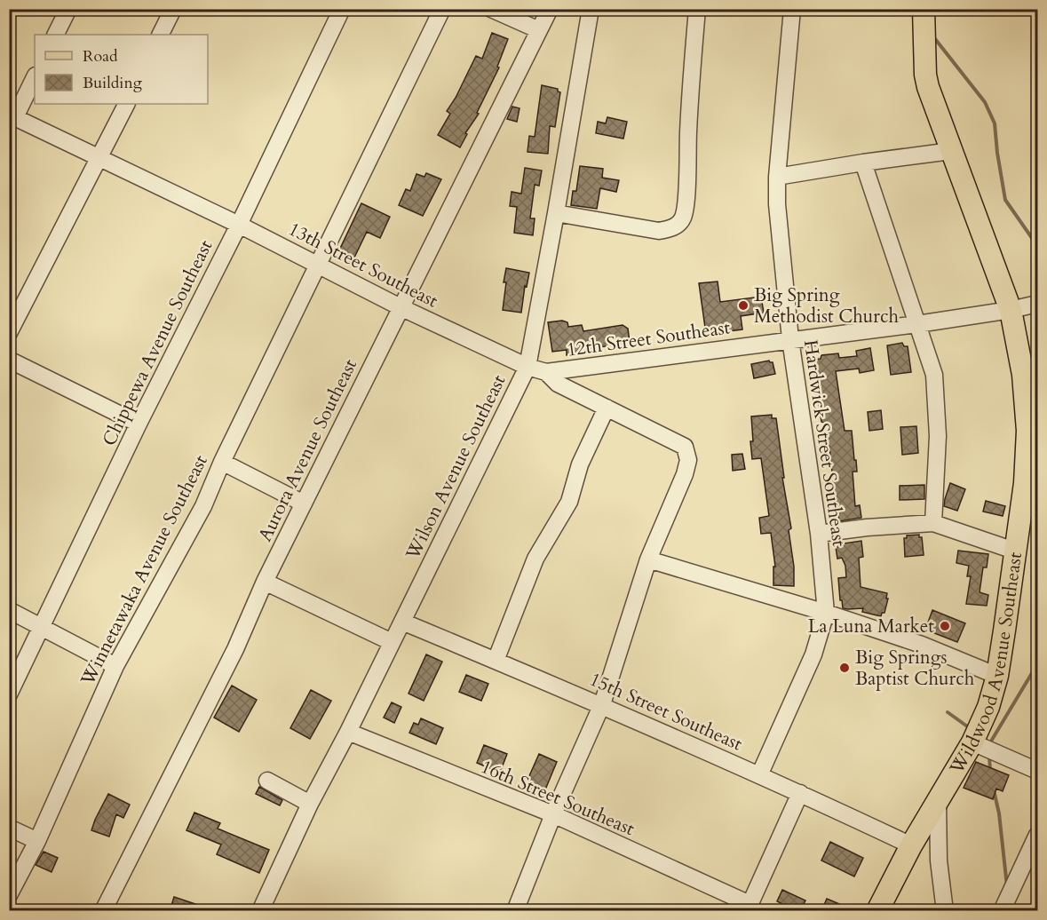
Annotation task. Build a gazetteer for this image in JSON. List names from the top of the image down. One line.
{"streets":{"main road":["Wildwood Avenue Southeast"],"street":["13th Street Southeast","12th Street Southeast","Chippewa Avenue Southeast","Hardwick Street Southeast","Aurora Avenue Southeast","Wilson Avenue Southeast","Winnetawaka Avenue Southeast","15th Street Southeast","16th Street Southeast"]},"crossings":[["13th Street Southeast","12th Street Southeast"],["13th Street Southeast","Chippewa Avenue Southeast"],["13th Street Southeast","Aurora Avenue Southeast"],["13th Street Southeast","Wilson Avenue Southeast"],["13th Street Southeast","Winnetawaka Avenue Southeast"],["12th Street Southeast","Hardwick Street Southeast"],["12th Street Southeast","Wildwood Avenue Southeast"],["Hardwick Street Southeast","15th Street Southeast"],["Wilson Avenue Southeast","15th Street Southeast"],["Wilson Avenue Southeast","16th Street Southeast"],["Wildwood Avenue Southeast","15th Street Southeast"]],"places":["Big Spring Methodist Church","La Luna Market","Big Springs Baptist Church"],"legend":["Road","Building"]}
